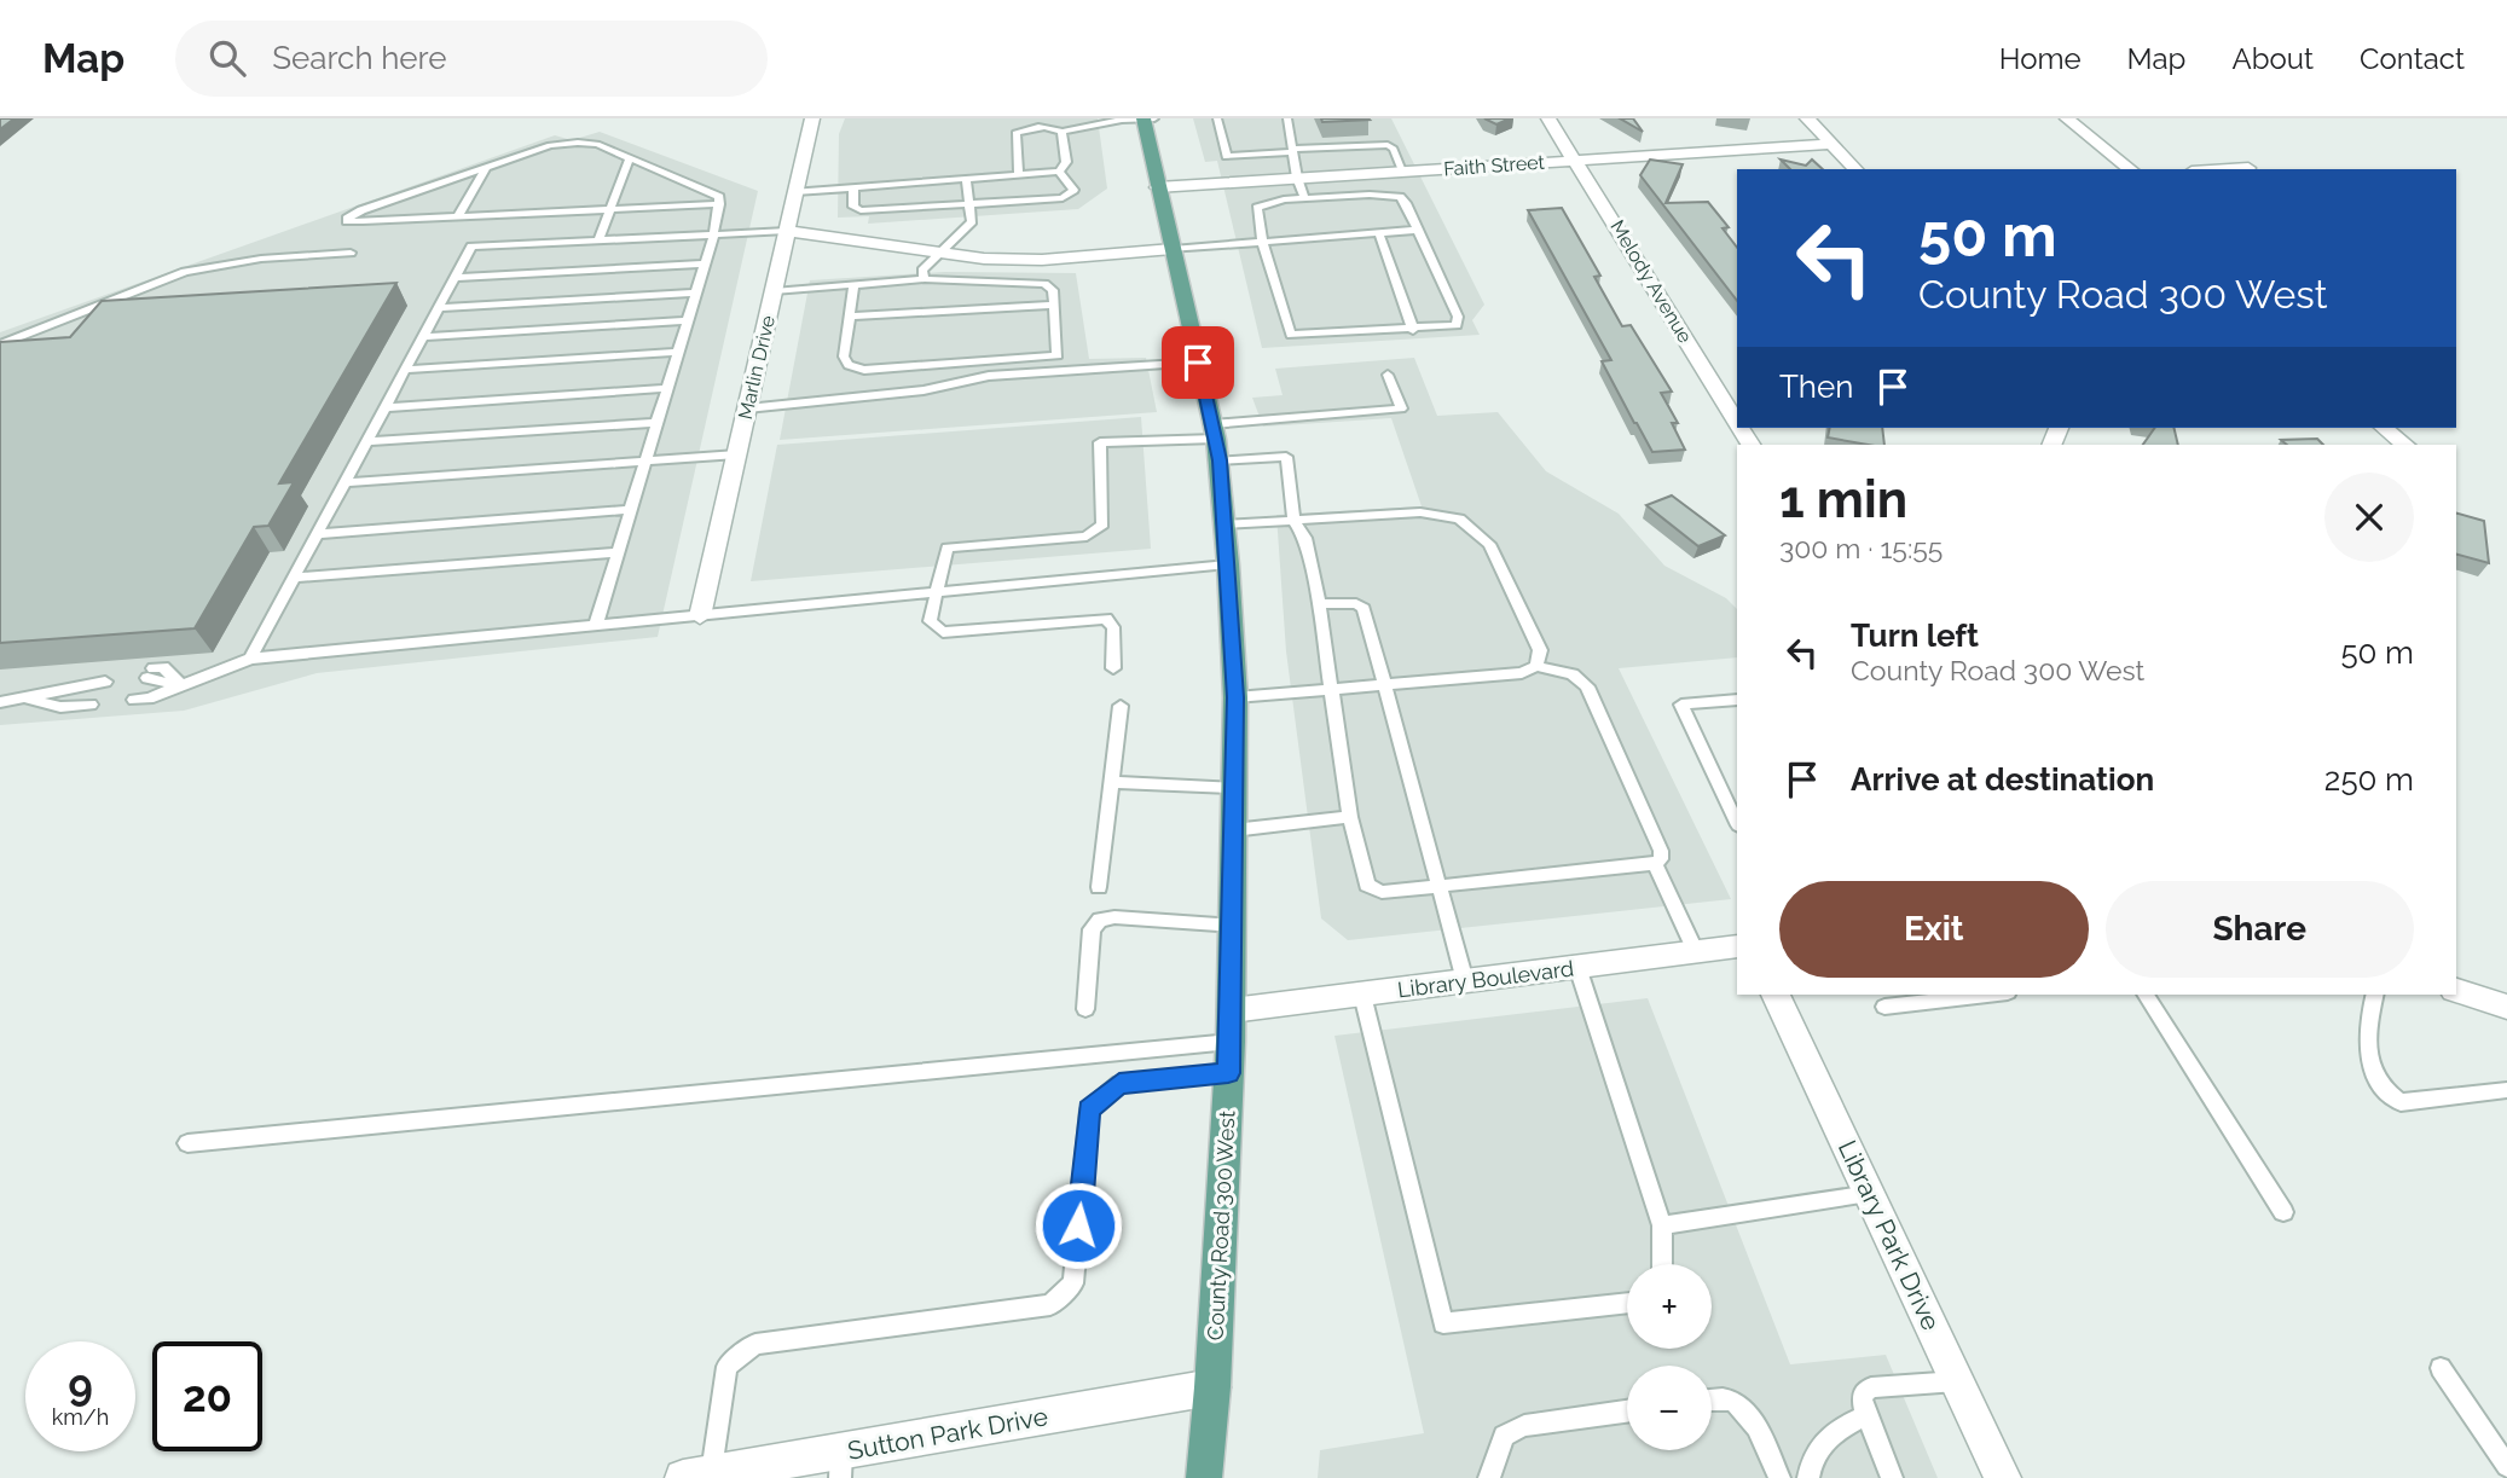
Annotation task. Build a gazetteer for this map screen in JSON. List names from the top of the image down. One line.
{"streets":{"main road":["County Road 300 West"],"street":["Faith Street","Melody Avenue","Marlin Drive","Library Boulevard","Library Park Drive","Sutton Park Drive"]},"crossings":[["Faith Street","Melody Avenue"],["Faith Street","County Road 300 West"],["Library Boulevard","County Road 300 West"],["County Road 300 West","Sutton Park Drive"]],"page":{"header":"Map","search":"Search here","nav":["Home","Map","About","Contact"],"turn":["50 m","County Road 300 West"],"then":"Then","heading":["1 min","300 m · 15:55"],"list":[{"name":"Turn left","note":"County Road 300 West","value":"50 m"},{"name":"Arrive at destination","value":"250 m"}],"buttons":["Exit","Share"],"map_buttons":["+","−"],"speed":"9 km/h","limit":"20"}}
